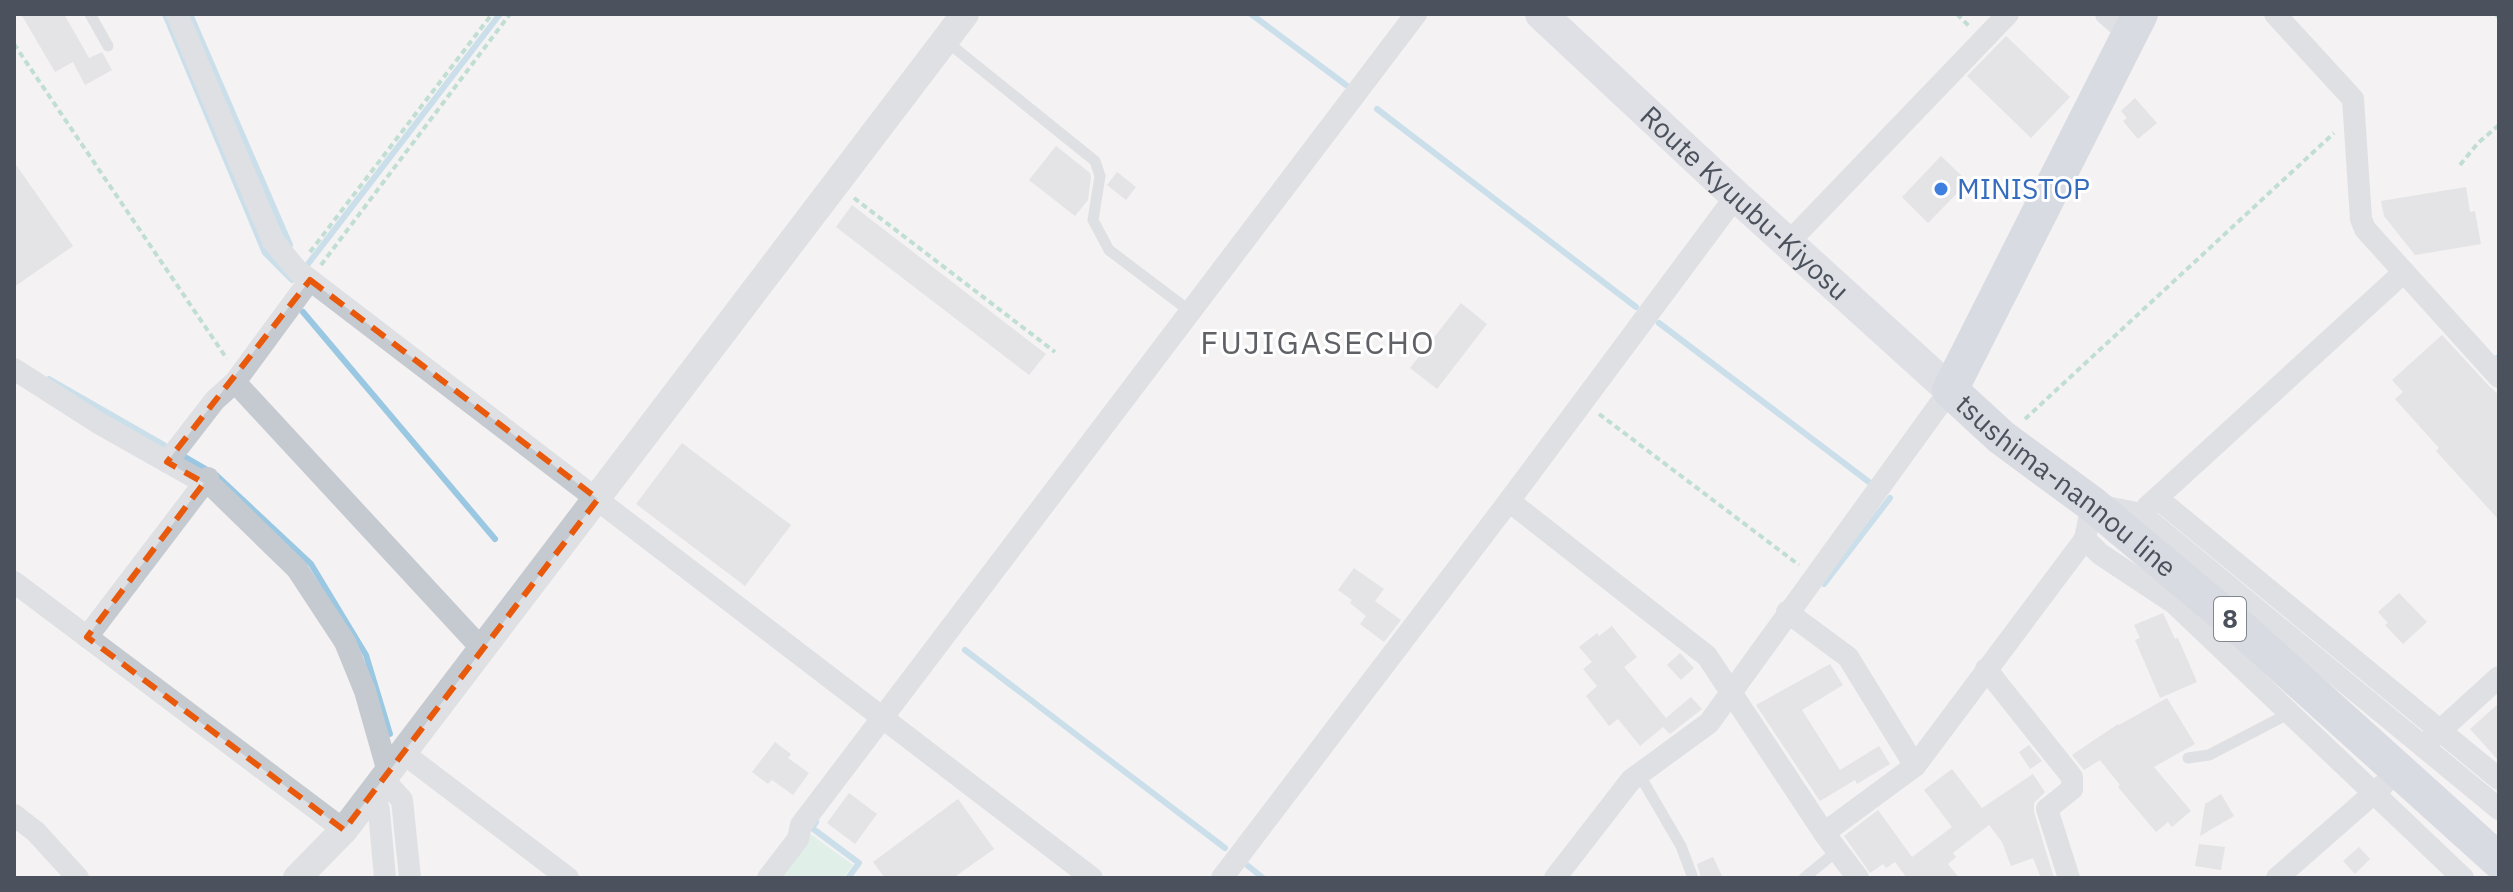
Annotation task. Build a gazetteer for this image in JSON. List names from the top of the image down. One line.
{"streets":{"main road":["Route Kyuubu-Kiyosu","tsushima-nannou line","8"]},"crossings":[["Route Kyuubu-Kiyosu","tsushima-nannou line"]],"districts":["FUJIGASECHO"],"places":["MINISTOP"]}
